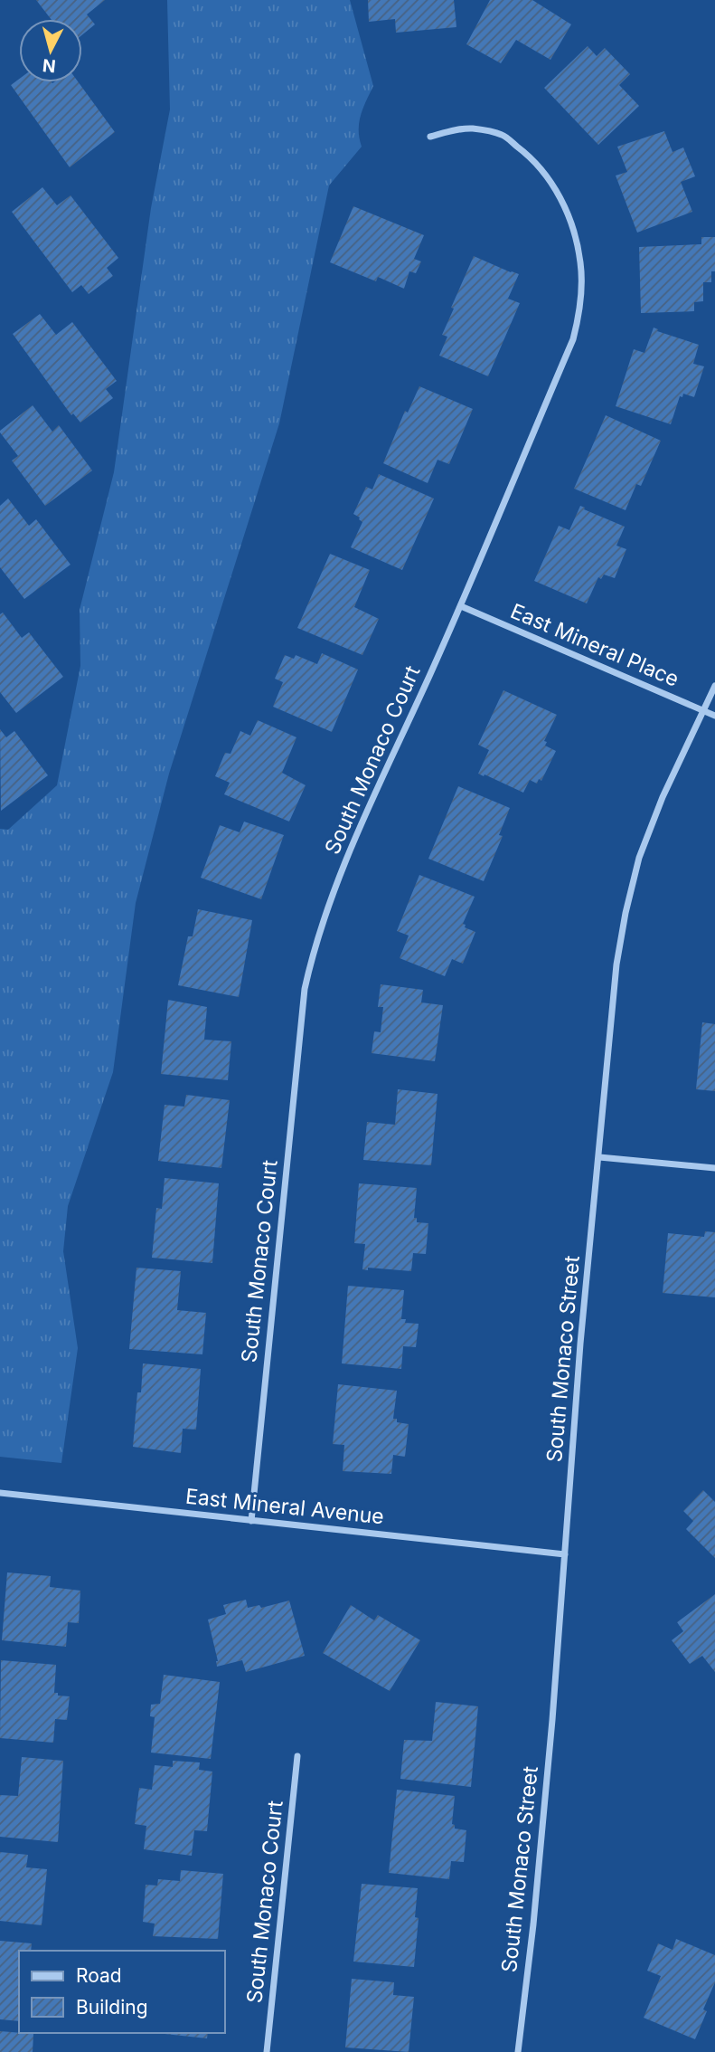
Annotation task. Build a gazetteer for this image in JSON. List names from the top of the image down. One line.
{"streets":{"street":["East Mineral Place","South Monaco Court","South Monaco Street","East Mineral Avenue"]},"crossings":[["East Mineral Place","South Monaco Court"],["East Mineral Place","South Monaco Street"],["South Monaco Court","East Mineral Avenue"],["South Monaco Street","East Mineral Avenue"]],"legend":["Road","Building"],"north":"bottom"}
